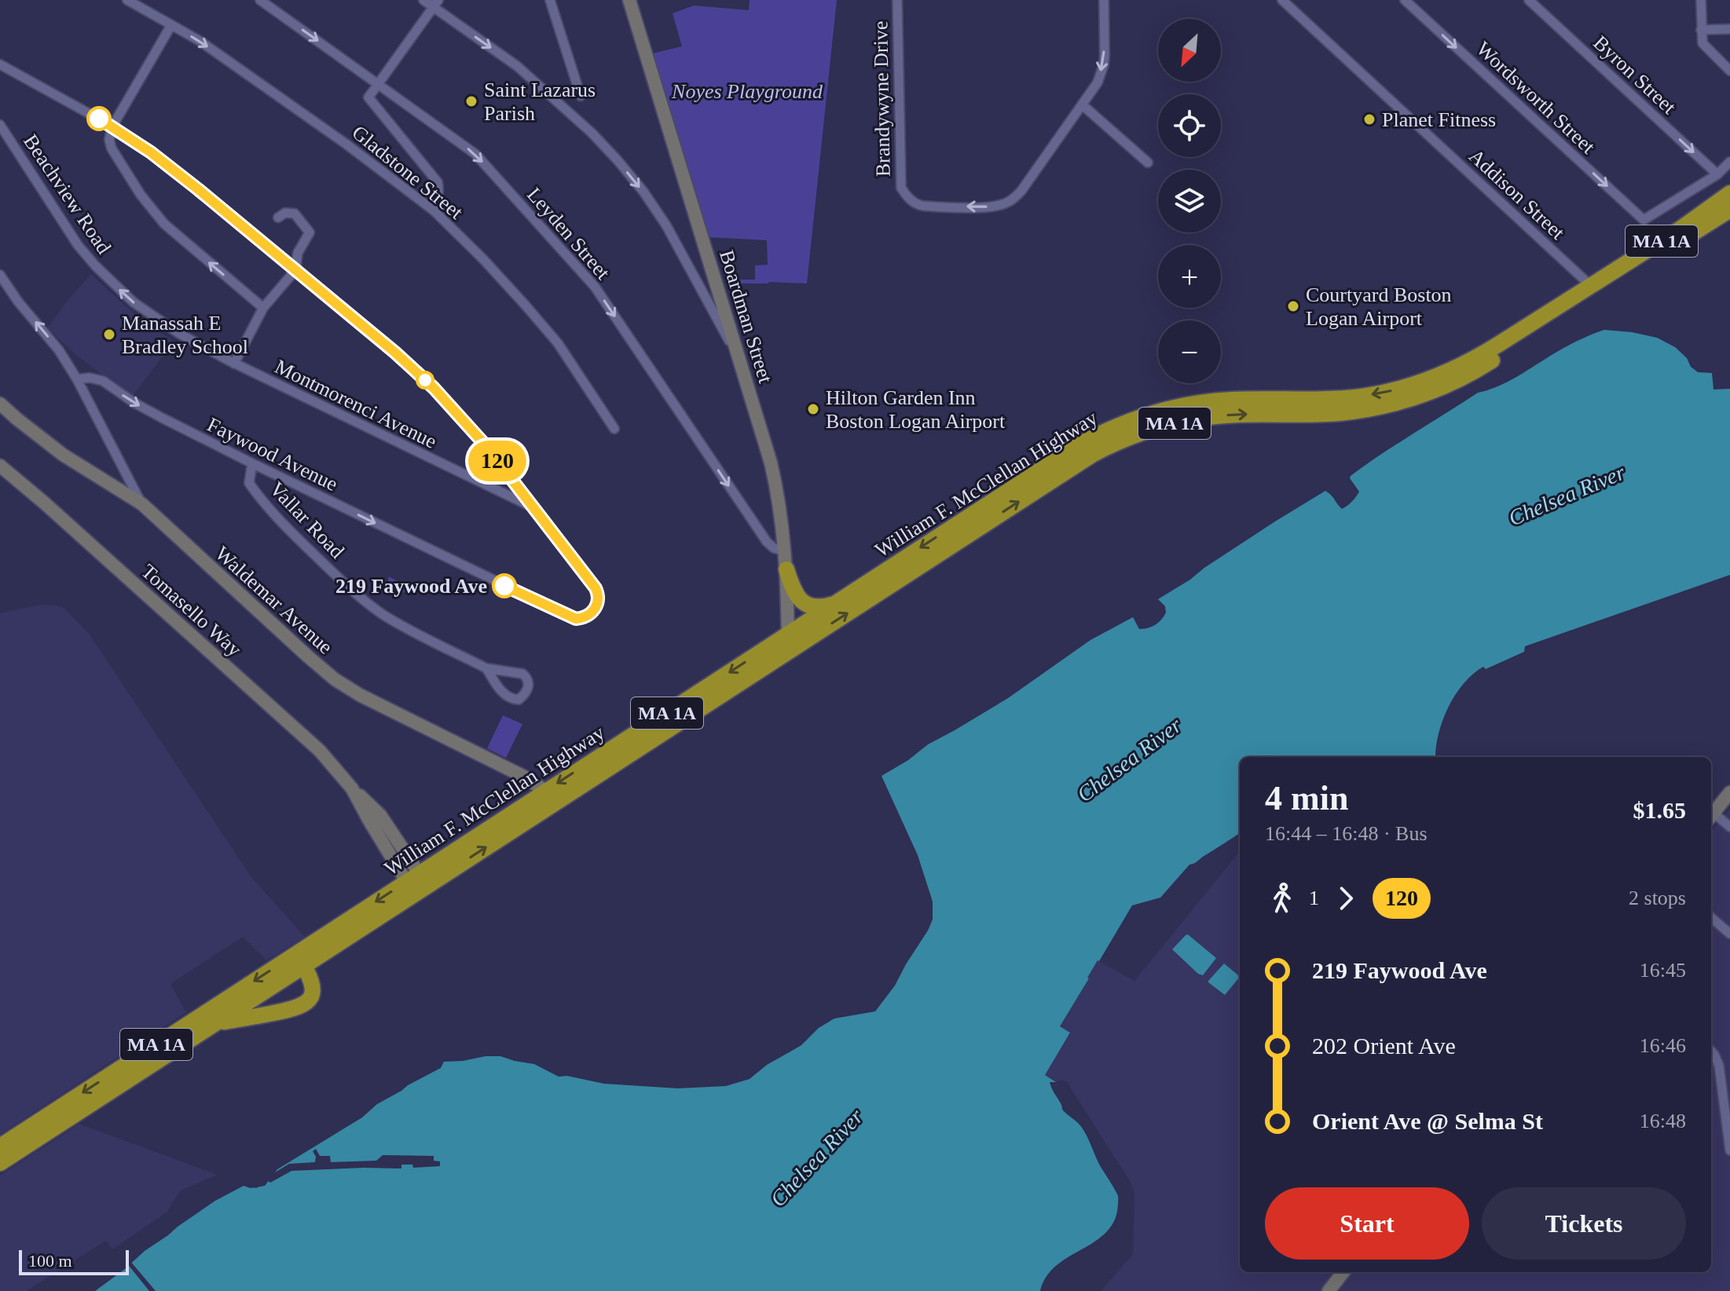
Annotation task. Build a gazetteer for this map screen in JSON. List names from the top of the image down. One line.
{"streets":{"highway":["MA 1A","William F. McClellan Highway"],"street":["Byron Street","Wordsworth Street","Brandywyne Drive","Gladstone Street","Beachview Road","Addison Street","Leyden Street","Boardman Street","Montmorenci Avenue","Faywood Avenue","Vallar Road","Waldemar Avenue","Tomasello Way"]},"crossings":[["Byron Street","Wordsworth Street"],["Beachview Road","Montmorenci Avenue"],["Addison Street","William F. McClellan Highway"],["Leyden Street","Boardman Street"],["MA 1A","William F. McClellan Highway"],["Boardman Street","William F. McClellan Highway"],["Montmorenci Avenue","Faywood Avenue"],["Faywood Avenue","Vallar Road"],["William F. McClellan Highway","Waldemar Avenue"],["William F. McClellan Highway","Tomasello Way"]],"one_way":["Byron Street","Wordsworth Street","Gladstone Street","Leyden Street"],"water":["Chelsea River"],"parks":["Noyes Playground"],"places":["Saint Lazarus Parish","Planet Fitness","Courtyard Boston Logan Airport","Manassah E Bradley School","Hilton Garden Inn Boston Logan Airport","219 Faywood Ave"],"lines":["bus line 120"],"scale_bar":"100 m","north":"bottom left","page":{"on_map":"120","map_buttons":["+","−"],"heading":["4 min","16:44 – 16:48 · Bus","$1.65"],"legs":["1","120","2 stops"],"list":[{"name":"219 Faywood Ave","value":"16:45"},{"name":"202 Orient Ave","value":"16:46"},{"name":"Orient Ave @ Selma St","value":"16:48"}],"buttons":["Start","Tickets"],"scale":"100 m"}}
